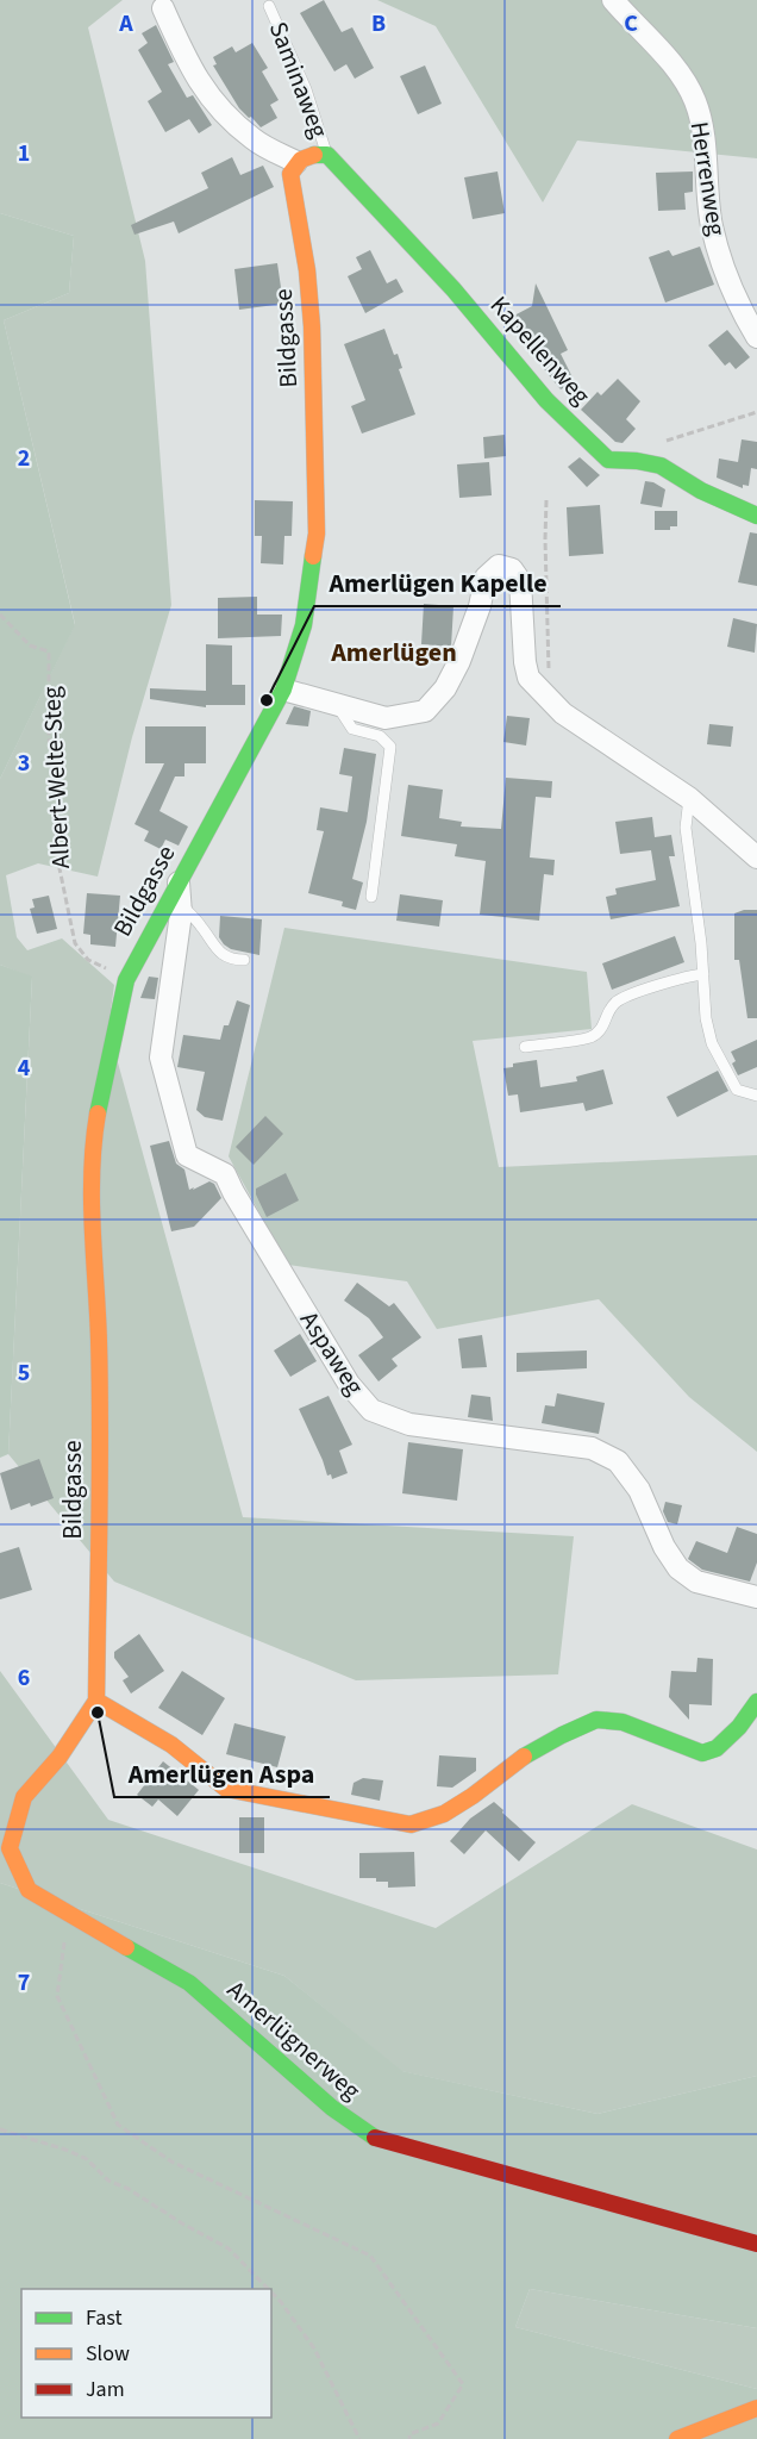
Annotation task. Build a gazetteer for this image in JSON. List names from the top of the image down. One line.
{"streets":{"street":["Saminaweg","Herrenweg","Bildgasse","Kapellenweg","Aspaweg","Amerlügnerweg"],"path":["Albert-Welte-Steg"]},"crossings":[["Saminaweg","Bildgasse"],["Saminaweg","Kapellenweg"],["Bildgasse","Albert-Welte-Steg"],["Bildgasse","Aspaweg"],["Bildgasse","Amerlügnerweg"]],"districts":["Amerlügen"],"places":["Amerlügen Kapelle","Amerlügen Aspa"],"legend":["Fast","Slow","Jam"],"grid":{"columns":["A","B","C"],"rows":["1","2","3","4","5","6","7"]}}
